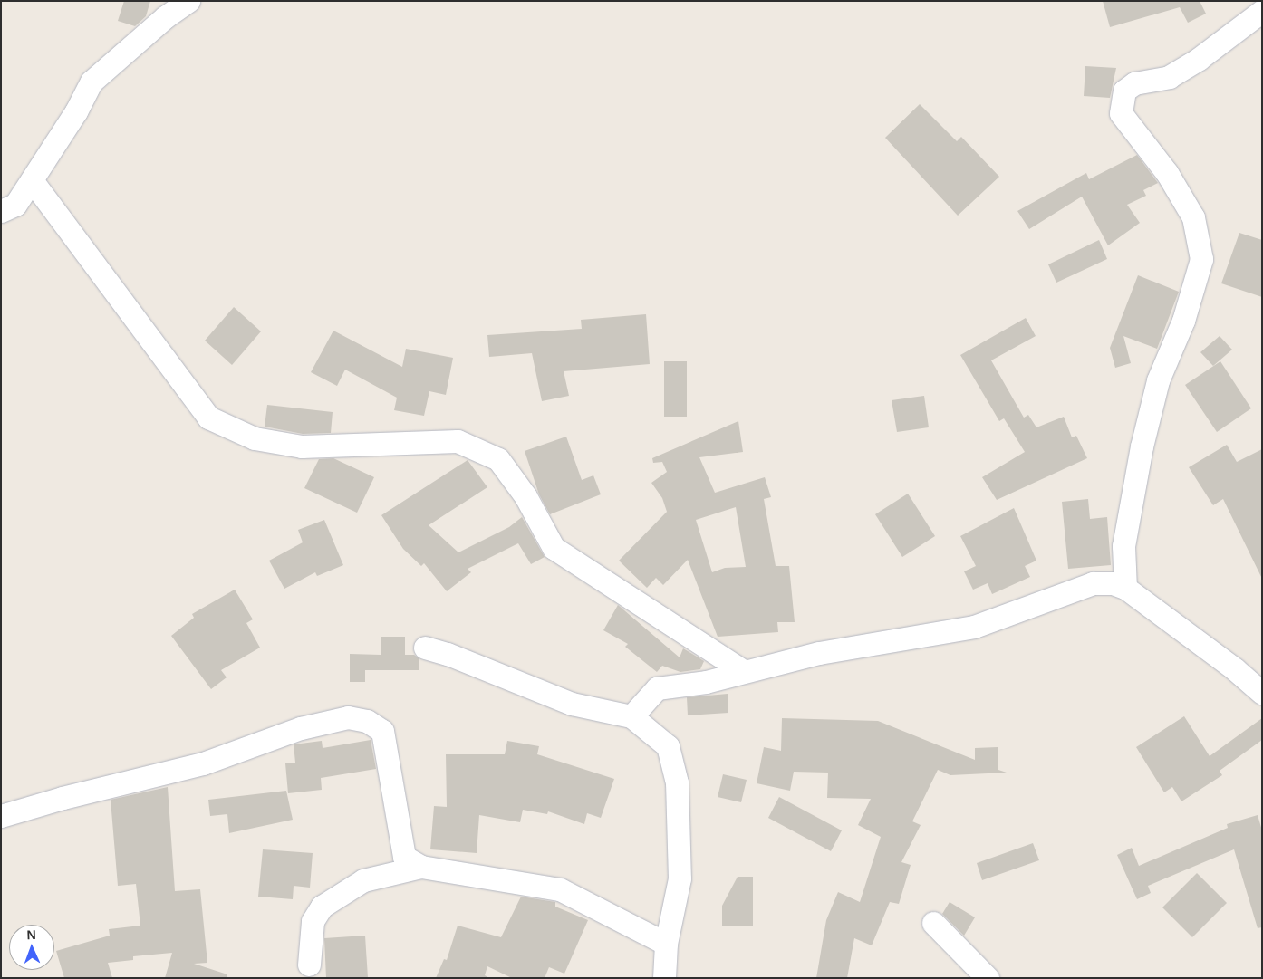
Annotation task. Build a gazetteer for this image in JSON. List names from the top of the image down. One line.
{"north":"top"}
